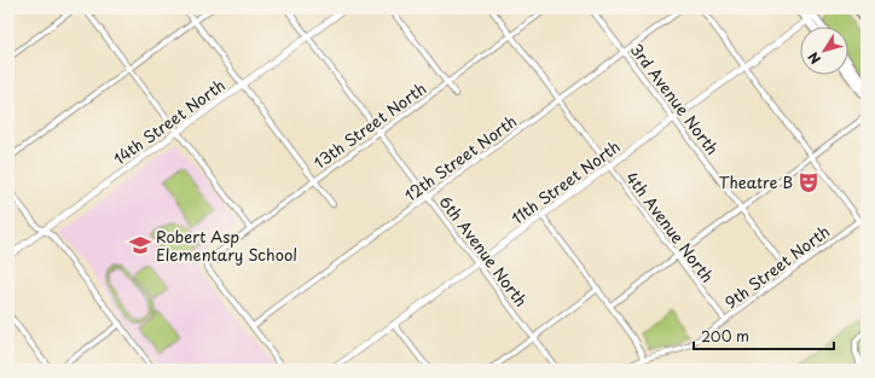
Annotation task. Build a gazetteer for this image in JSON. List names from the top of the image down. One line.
{"streets":{"street":["3rd Avenue North","14th Street North","13th Street North","12th Street North","11th Street North","4th Avenue North","6th Avenue North","9th Street North"]},"crossings":[["3rd Avenue North","12th Street North"],["3rd Avenue North","11th Street North"],["3rd Avenue North","9th Street North"],["14th Street North","6th Avenue North"],["13th Street North","12th Street North"],["13th Street North","4th Avenue North"],["13th Street North","6th Avenue North"],["12th Street North","4th Avenue North"],["12th Street North","6th Avenue North"],["11th Street North","4th Avenue North"],["11th Street North","6th Avenue North"],["4th Avenue North","9th Street North"]],"places":{"theatre":["Theatre B"],"school or university":["Robert Asp Elementary School"]},"scale_bar":"200 m","north":"bottom left"}
